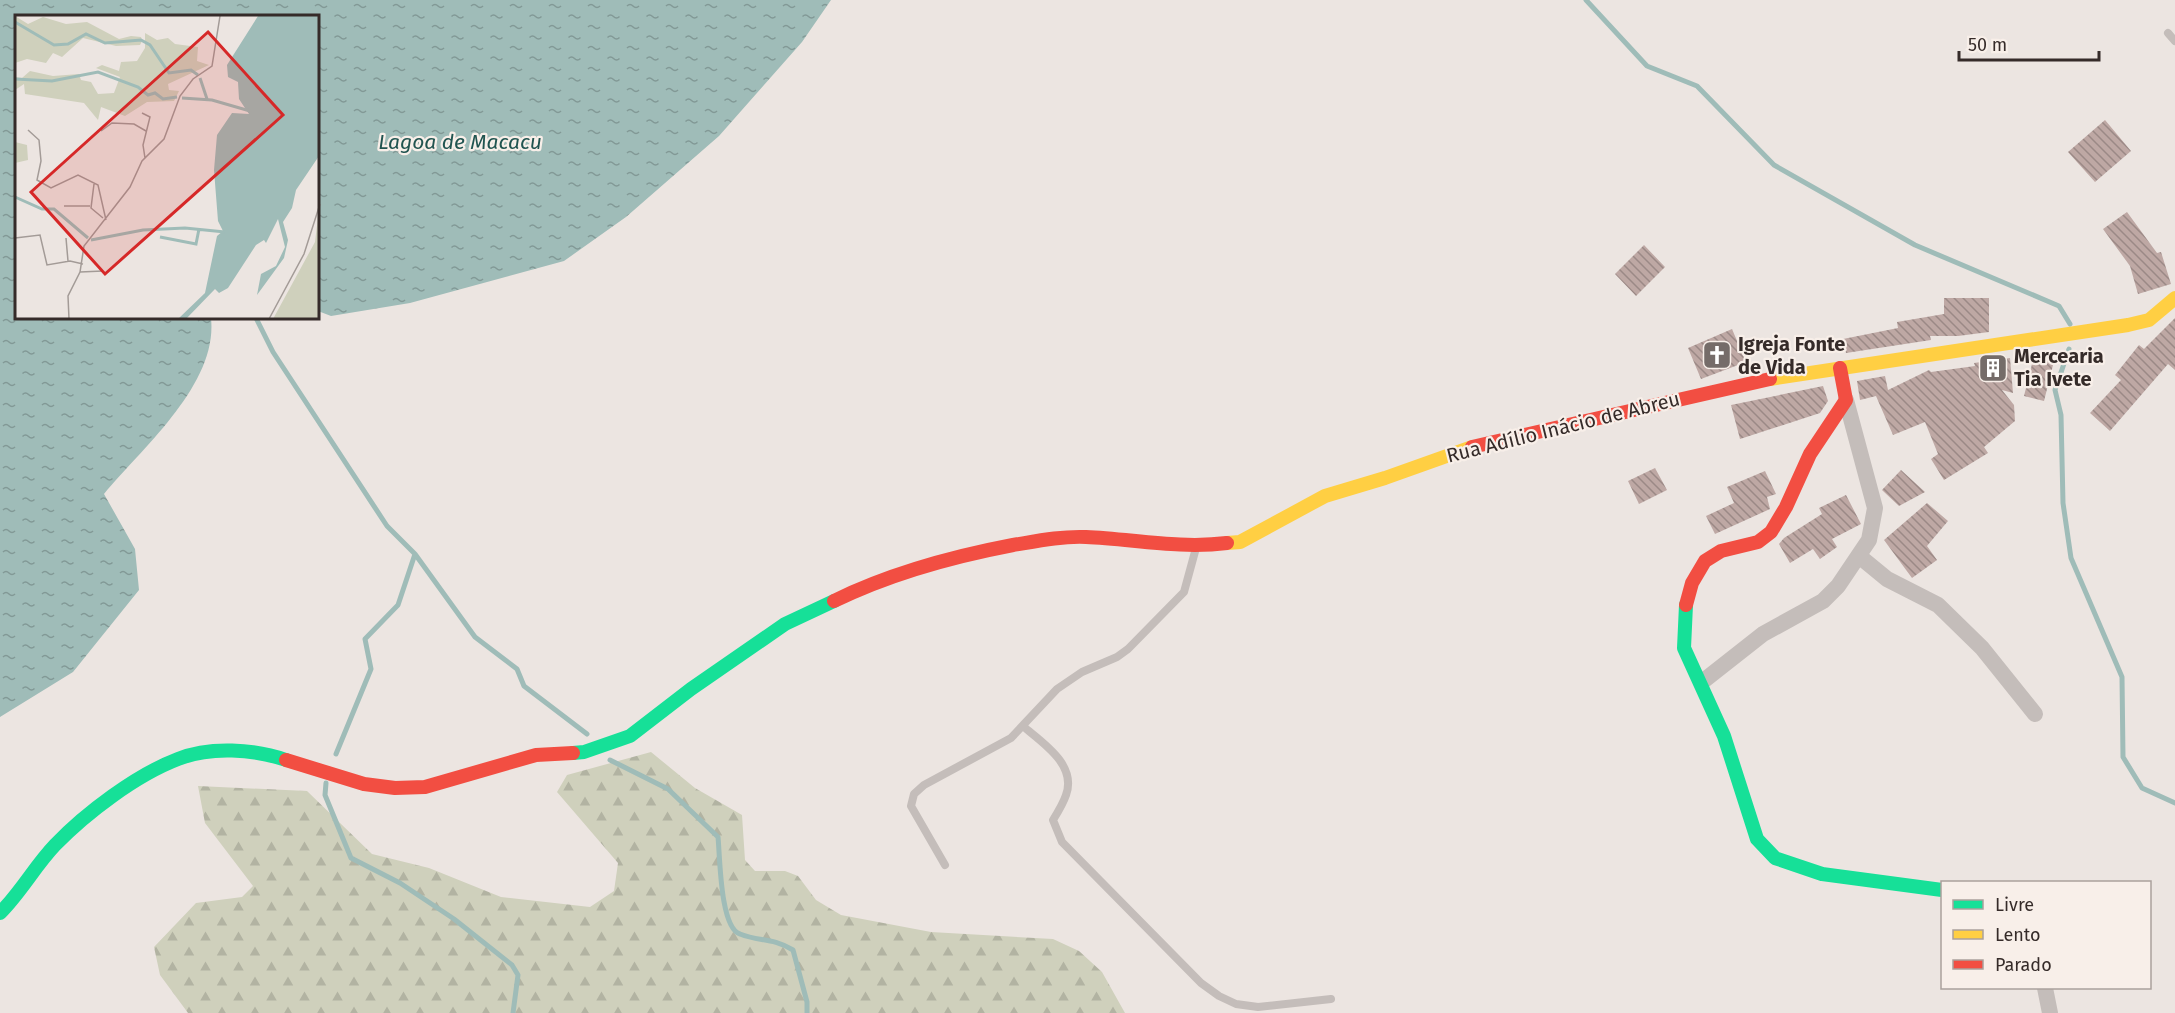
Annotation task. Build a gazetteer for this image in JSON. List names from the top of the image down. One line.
{"streets":{"street":["Rua Adílio Inácio de Abreu"]},"water":["Lagoa de Macacu"],"places":{"church":["Igreja Fonte de Vida"],"building":["Mercearia Tia Ivete"]},"legend":["Livre","Lento","Parado"],"scale_bar":"50 m"}
